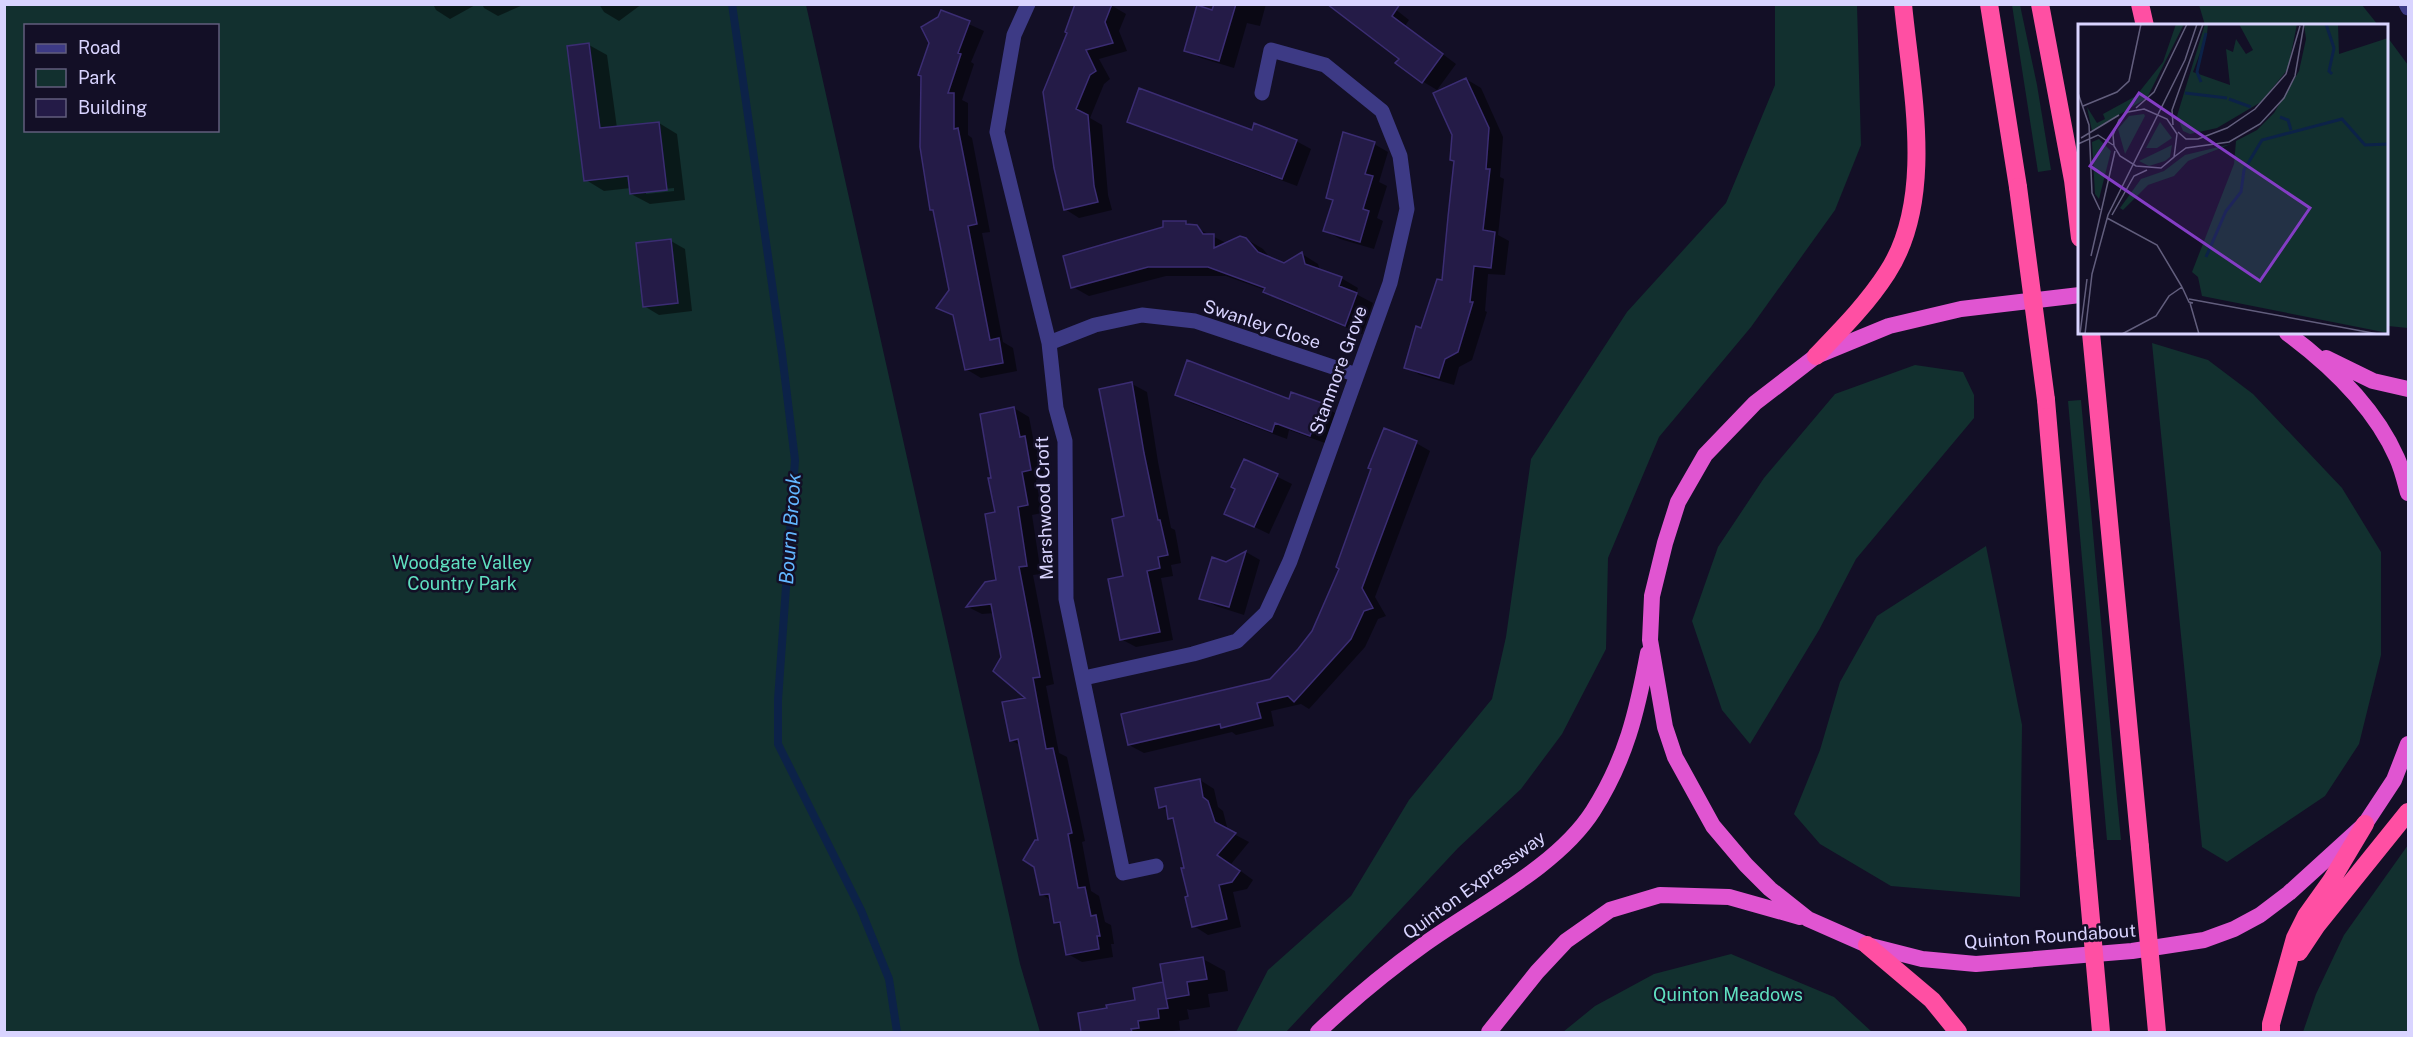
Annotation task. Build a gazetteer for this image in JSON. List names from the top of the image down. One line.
{"streets":{"highway":["Quinton Expressway","Quinton Roundabout"],"street":["Swanley Close","Stanmore Grove","Marshwood Croft"]},"crossings":[["Swanley Close","Stanmore Grove"],["Swanley Close","Marshwood Croft"],["Stanmore Grove","Marshwood Croft"],["Quinton Expressway","Quinton Roundabout"]],"water":["Bourn Brook"],"parks":["Woodgate Valley Country Park","Quinton Meadows"],"legend":["Road","Park","Building"]}
